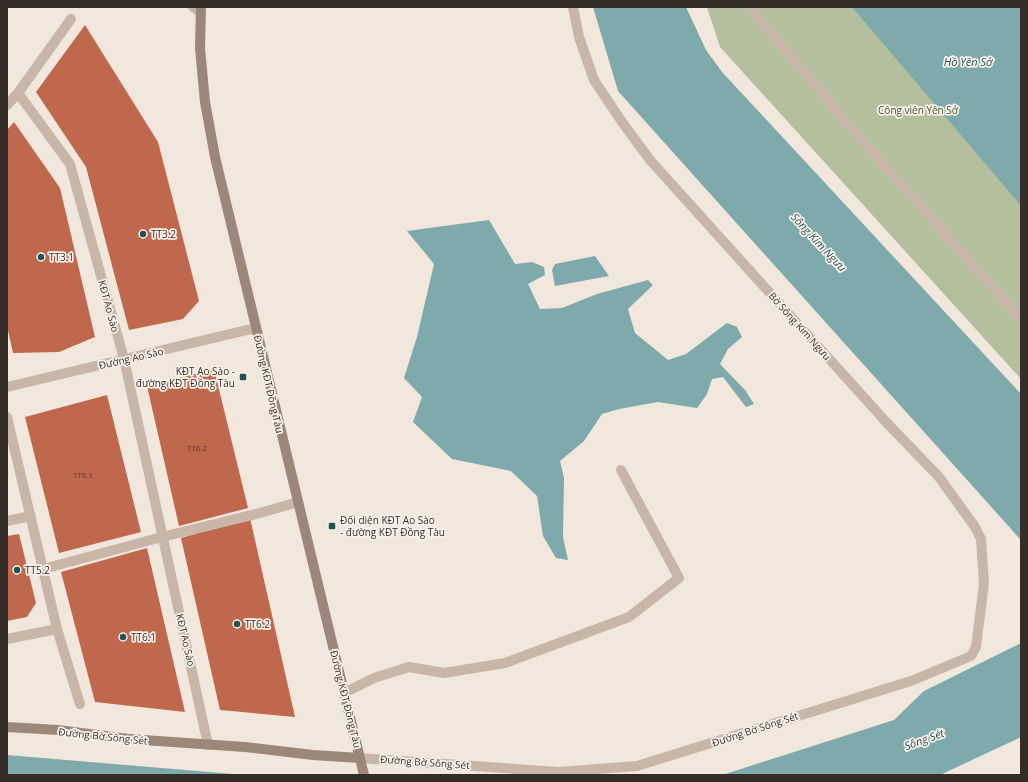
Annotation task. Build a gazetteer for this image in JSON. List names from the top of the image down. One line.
{"streets":{"main road":["Đường KĐT Đồng Tàu","Đường Bờ Sông Sét"],"street":["KĐT Ao Sào","Bờ Sông Kim Ngưu","Đường Ao Sào"]},"crossings":[["KĐT Ao Sào","Đường Ao Sào"],["KĐT Ao Sào","Đường Bờ Sông Sét"],["Bờ Sông Kim Ngưu","Đường Bờ Sông Sét"],["Đường Ao Sào","Đường KĐT Đồng Tàu"],["Đường KĐT Đồng Tàu","Đường Bờ Sông Sét"]],"water":["Hồ Yên Sở","Sông Kim Ngưu","Sông Sét"],"parks":["Công viên Yên Sở"],"places":{"other":["TT3.2","TT3.1","TT5.2","TT6.2","TT6.1"],"transit":["KĐT Ao Sào - đường KĐT Đồng Tàu","Đối diện KĐT Ao Sào - đường KĐT Đồng Tàu"]},"house_numbers":["TT6.2","TT6.1"]}
